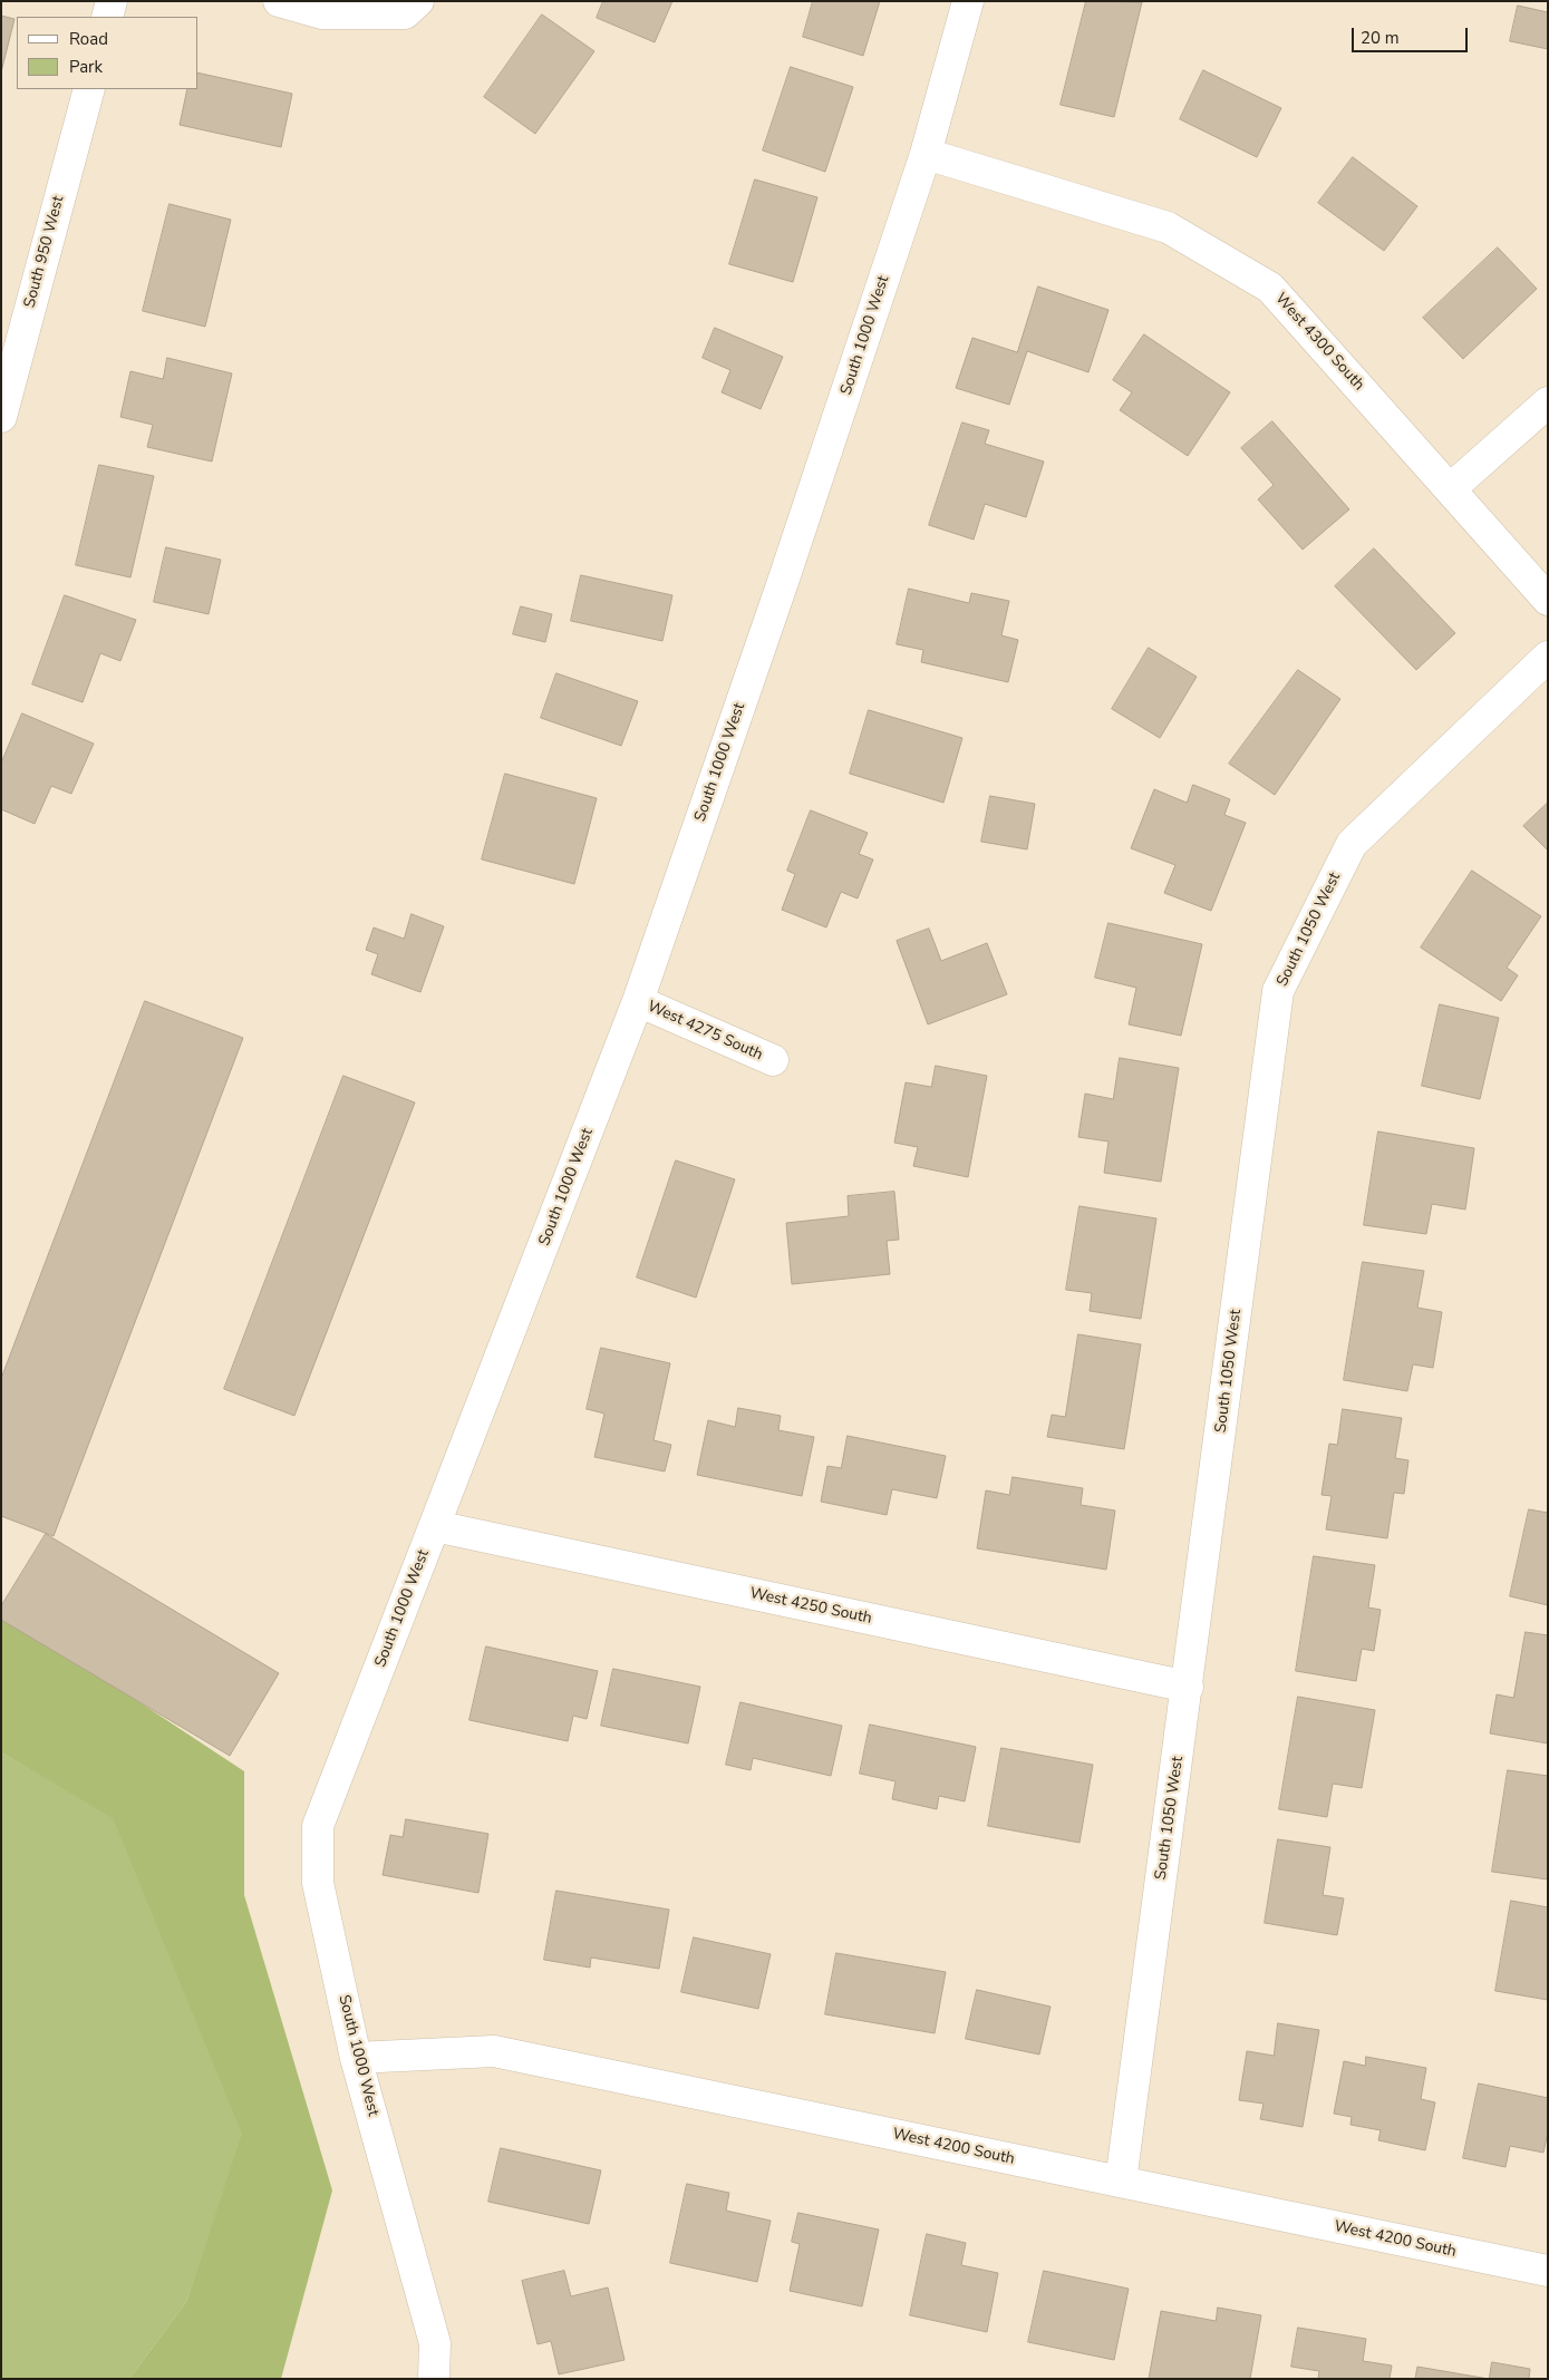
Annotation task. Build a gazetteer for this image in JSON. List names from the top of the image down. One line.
{"streets":{"street":["South 950 West","South 1000 West","West 4300 South","South 1050 West","West 4275 South","West 4250 South","West 4200 South"]},"crossings":[["South 1000 West","West 4300 South"],["South 1000 West","West 4275 South"],["South 1000 West","West 4250 South"],["South 1000 West","West 4200 South"],["South 1050 West","West 4250 South"],["South 1050 West","West 4200 South"]],"legend":["Road","Park"],"scale_bar":"20 m"}
